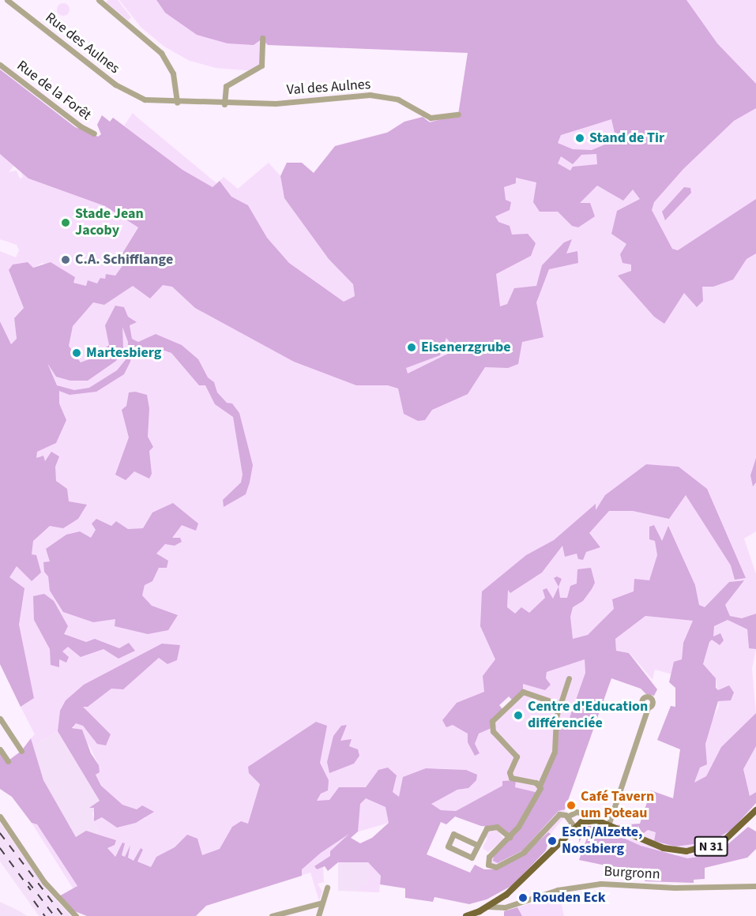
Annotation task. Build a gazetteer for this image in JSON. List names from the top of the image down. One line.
{"streets":{"main road":["N 31"],"street":["Rue des Aulnes","Val des Aulnes","Rue de la Forêt","Burgronn"]},"crossings":[["Rue des Aulnes","Val des Aulnes"]],"places":["Stand de Tir","Stade Jean Jacoby","C.A. Schifflange","Eisenerzgrube","Martesbierg","Centre d'Education différenciée","Café Tavern um Poteau","Esch/Alzette, Nossbierg","Rouden Eck"]}
